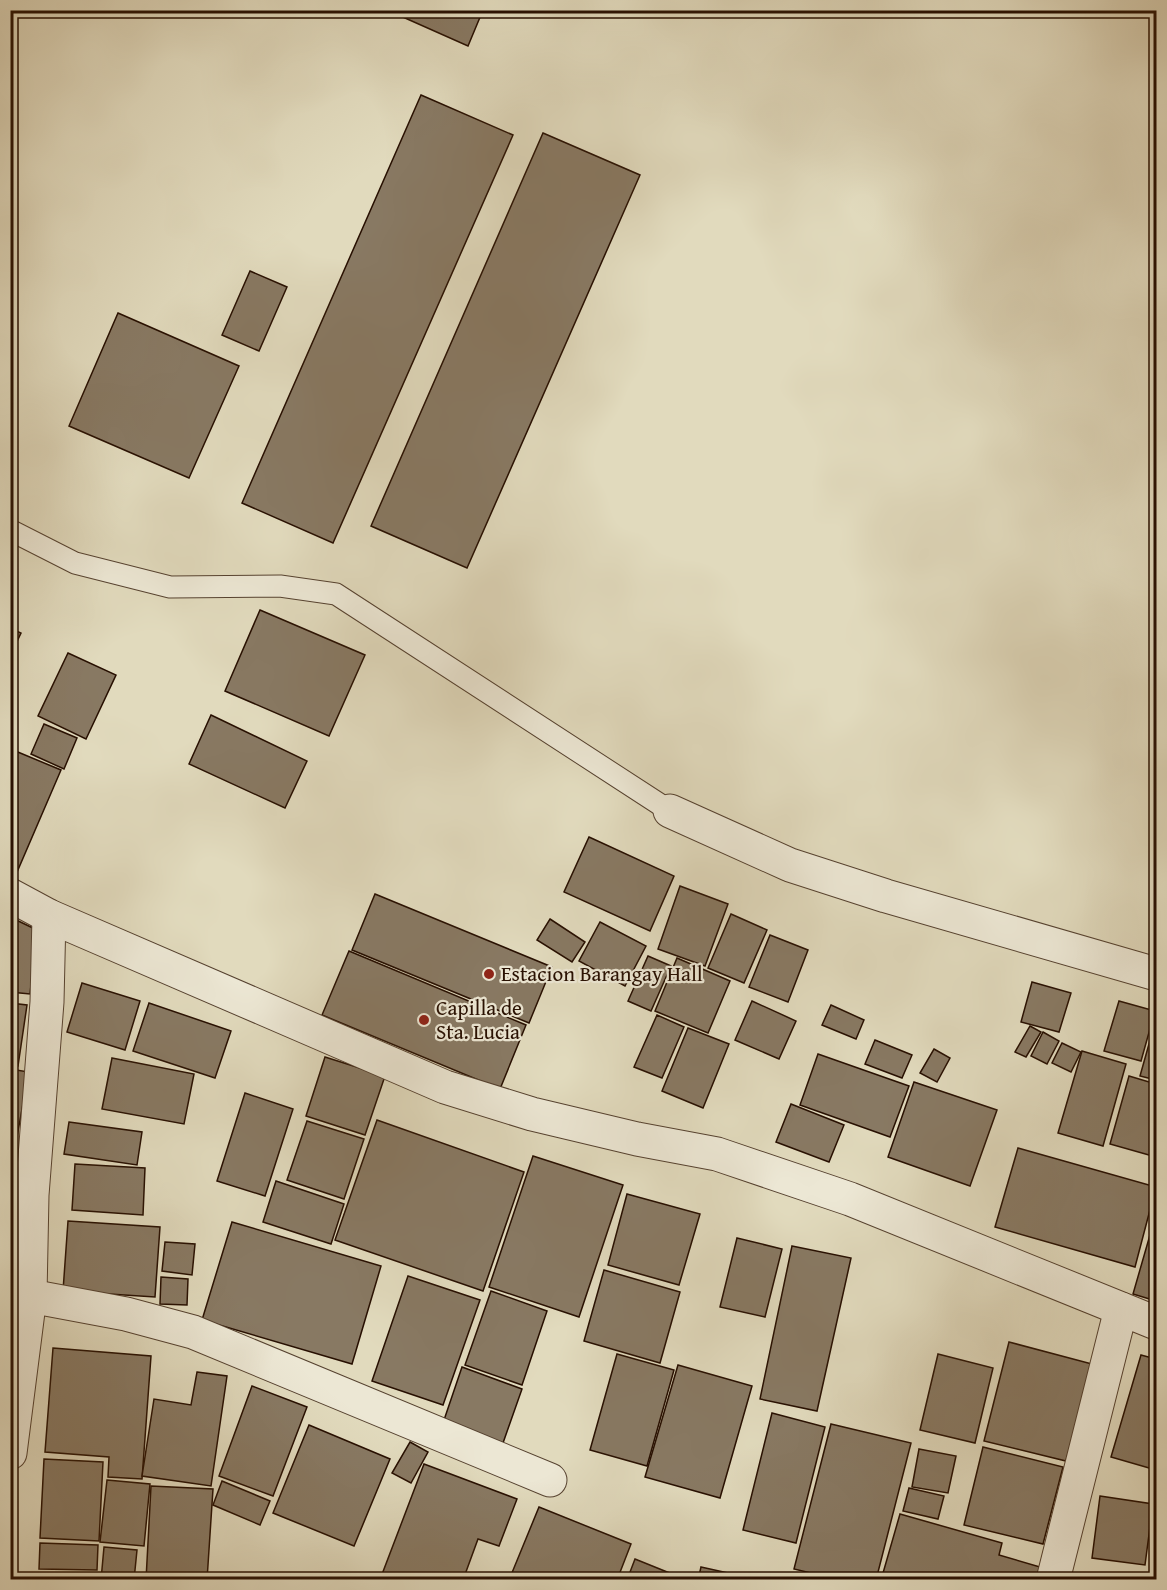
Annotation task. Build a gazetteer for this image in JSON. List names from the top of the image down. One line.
{"places":["Estacion Barangay Hall","Capilla de Sta. Lucia"]}
